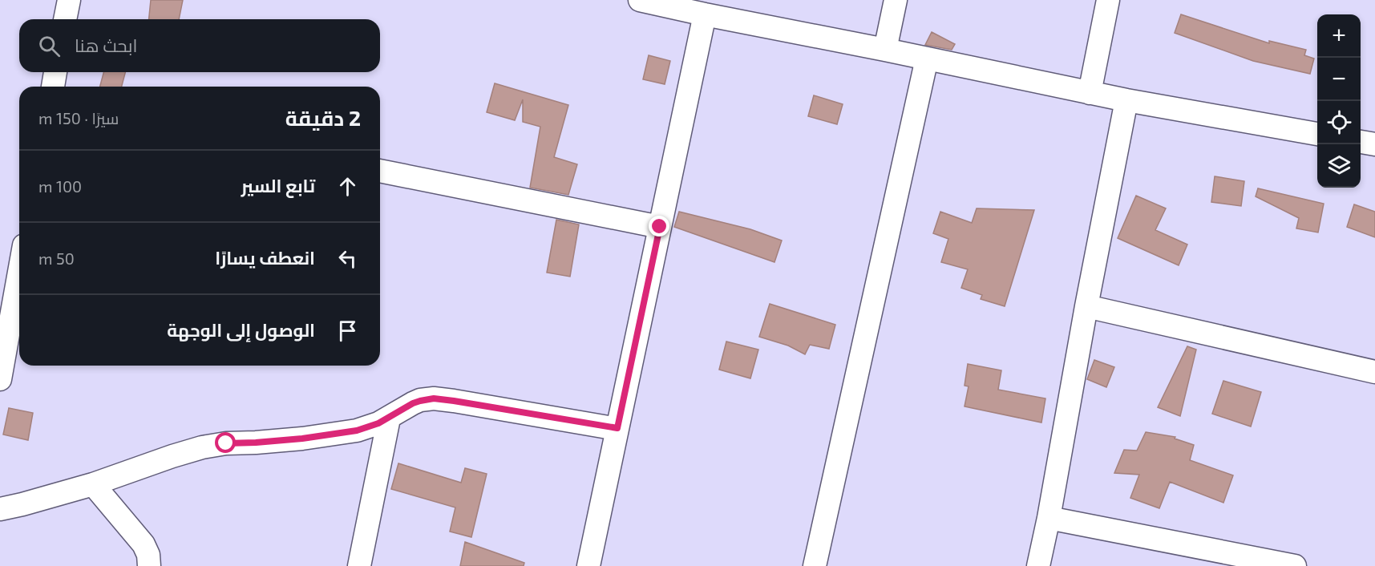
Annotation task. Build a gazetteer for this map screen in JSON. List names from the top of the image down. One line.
{"page":{"map_buttons":["+","−"],"search":"ابحث هنا","heading":["2 دقيقة","سيرًا · 150 m"],"list":[["تابع السير","100 m"],["انعطف يسارًا","50 m"],"الوصول إلى الوجهة"]}}
